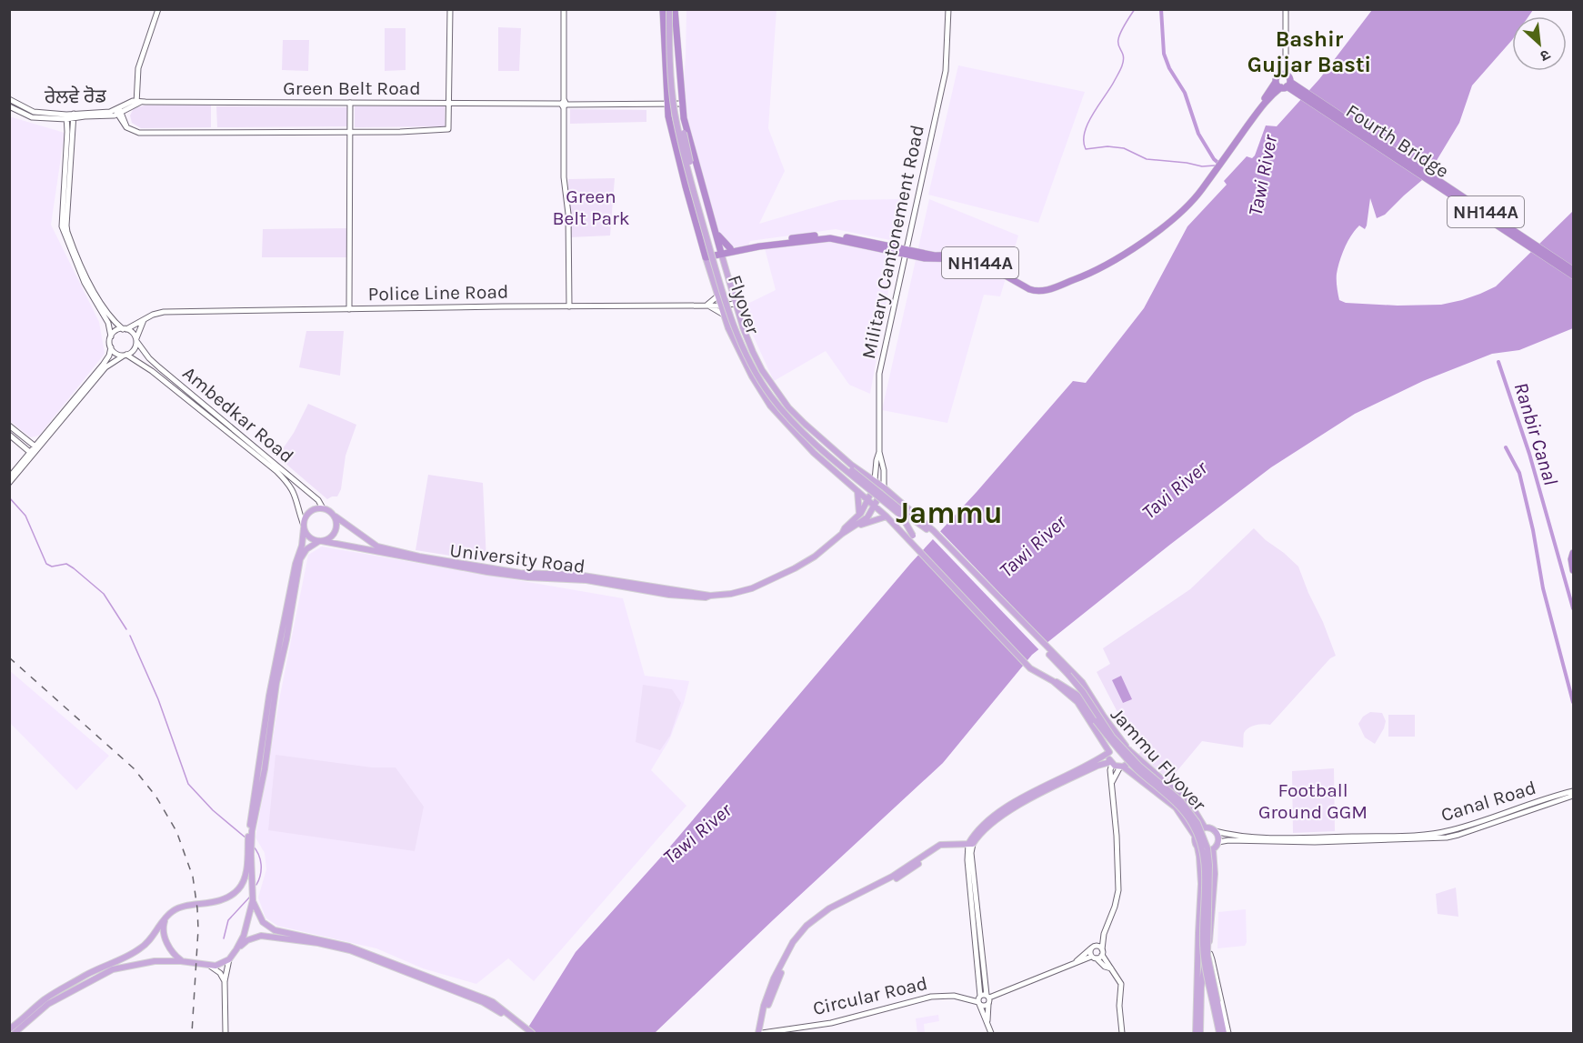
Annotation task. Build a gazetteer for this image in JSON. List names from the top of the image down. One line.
{"streets":{"highway":["Fourth Bridge","NH144A"],"main road":["Green Belt Road","ਰੇਲਵੇ ਰੋਡ","Military Cantonement Road","Police Line Road","Flyover","Ambedkar Road","University Road","Jammu Flyover","Canal Road","Circular Road"]},"crossings":[["Fourth Bridge","NH144A"],["NH144A","Military Cantonement Road"],["Police Line Road","Ambedkar Road"],["Ambedkar Road","University Road"]],"districts":["Bashir Gujjar Basti","Jammu"],"water":["Tawi River","Ranbir Canal","Tavi River"],"parks":["Green Belt Park","Football Ground GGM"],"north":"bottom right"}
